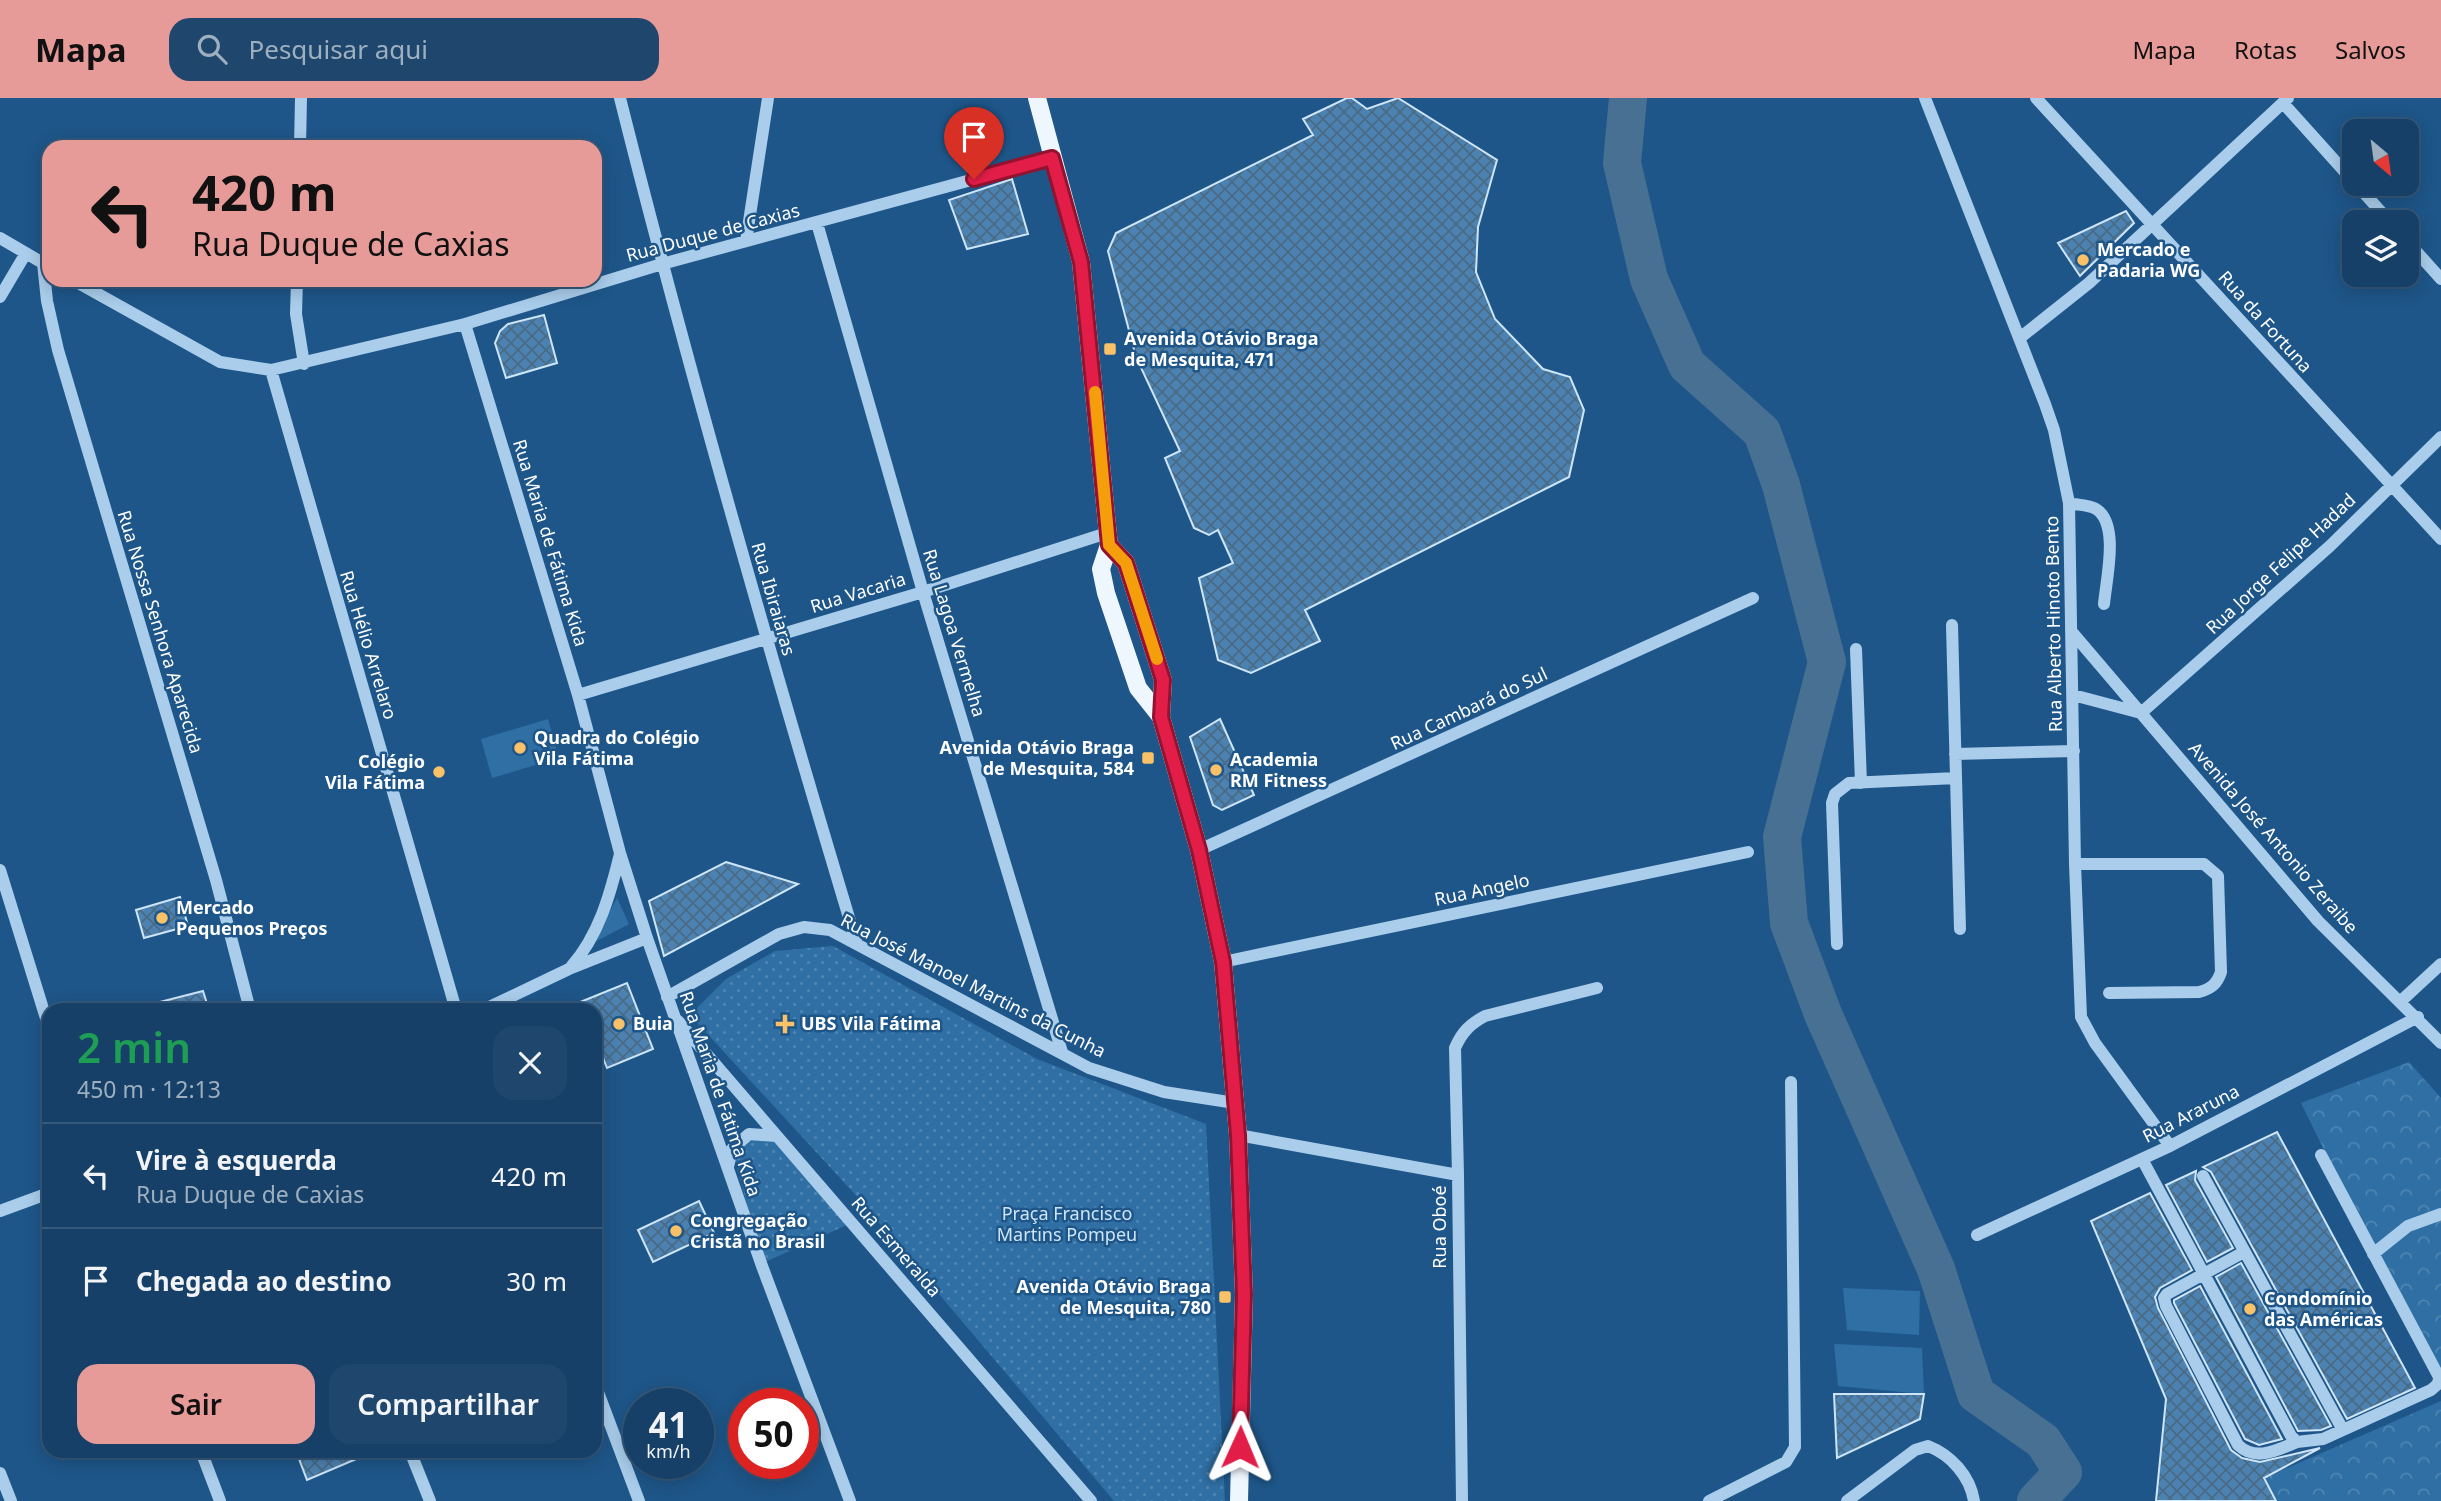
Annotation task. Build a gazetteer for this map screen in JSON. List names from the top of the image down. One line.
{"streets":{"street":["Rua Duque de Caxias","Rua da Fortuna","Rua Maria de Fátima Kida","Rua Jorge Felipe Hadad","Rua Vacaria","Rua Ibiraiaras","Rua Alberto Hinoto Bento","Rua Nossa Senhora Aparecida","Rua Lagoa Vermelha","Rua Hélio Arrelaro","Rua Cambará do Sul","Avenida José Antonio Zeraibe","Rua Angelo","Rua José Manoel Martins da Cunha","Rua Araruna","Rua Oboé","Rua Esmeralda"]},"crossings":[["Rua Duque de Caxias","Rua Maria de Fátima Kida"],["Rua Duque de Caxias","Rua Ibiraiaras"],["Rua Duque de Caxias","Rua Lagoa Vermelha"],["Rua Duque de Caxias","Rua Hélio Arrelaro"],["Rua da Fortuna","Rua Jorge Felipe Hadad"],["Rua Maria de Fátima Kida","Rua Vacaria"],["Rua Maria de Fátima Kida","Rua José Manoel Martins da Cunha"],["Rua Maria de Fátima Kida","Rua Esmeralda"],["Rua Jorge Felipe Hadad","Avenida José Antonio Zeraibe"],["Rua Vacaria","Rua Ibiraiaras"],["Rua Vacaria","Rua Lagoa Vermelha"],["Rua Ibiraiaras","Rua José Manoel Martins da Cunha"],["Rua Alberto Hinoto Bento","Avenida José Antonio Zeraibe"],["Rua Alberto Hinoto Bento","Rua Araruna"],["Rua Lagoa Vermelha","Rua José Manoel Martins da Cunha"],["Avenida José Antonio Zeraibe","Rua Araruna"]],"parks":["Praça Francisco Martins Pompeu"],"places":{"other":["Mercado e Padaria WG","Quadra do Colégio Vila Fátima","Academia RM Fitness","Colégio Vila Fátima","Mercado Pequenos Preços","Buia","Congregação Cristã no Brasil","Condomínio das Américas"],"transit":["Avenida Otávio Braga de Mesquita, 471","Avenida Otávio Braga de Mesquita, 584","Avenida Otávio Braga de Mesquita, 780"],"health":["UBS Vila Fátima"]},"north":"bottom right","page":{"header":"Mapa","search":"Pesquisar aqui","nav":["Mapa","Rotas","Salvos"],"turn":["420 m","Rua Duque de Caxias"],"heading":["2 min","450 m · 12:13"],"list":[{"name":"Vire à esquerda","note":"Rua Duque de Caxias","value":"420 m"},{"name":"Chegada ao destino","value":"30 m"}],"buttons":["Sair","Compartilhar"],"speed":"41 km/h","limit":"50"}}
